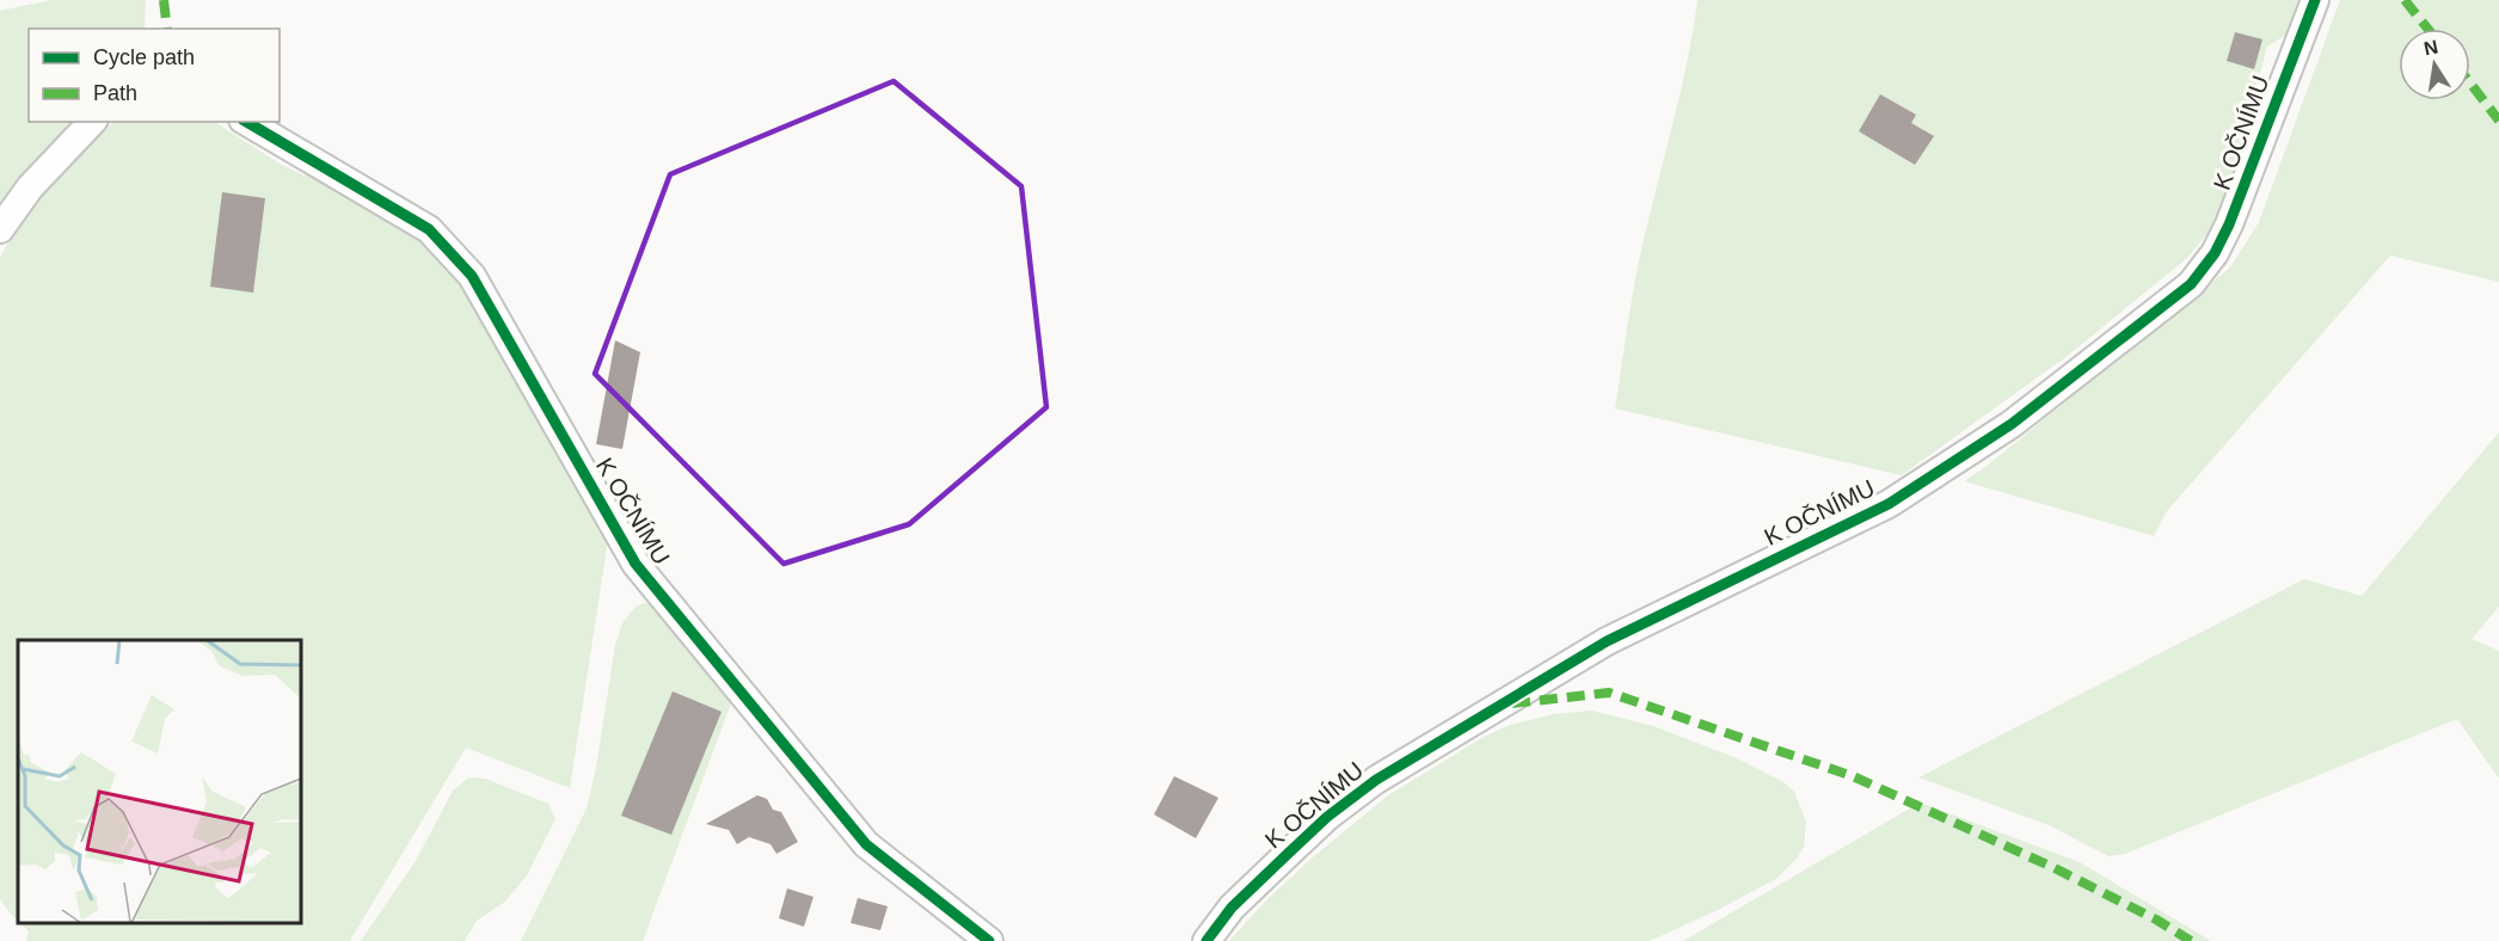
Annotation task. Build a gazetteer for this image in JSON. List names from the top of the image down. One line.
{"streets":{"street":["K OČNÍMU"]},"legend":["Cycle path","Path"],"north":"top"}
